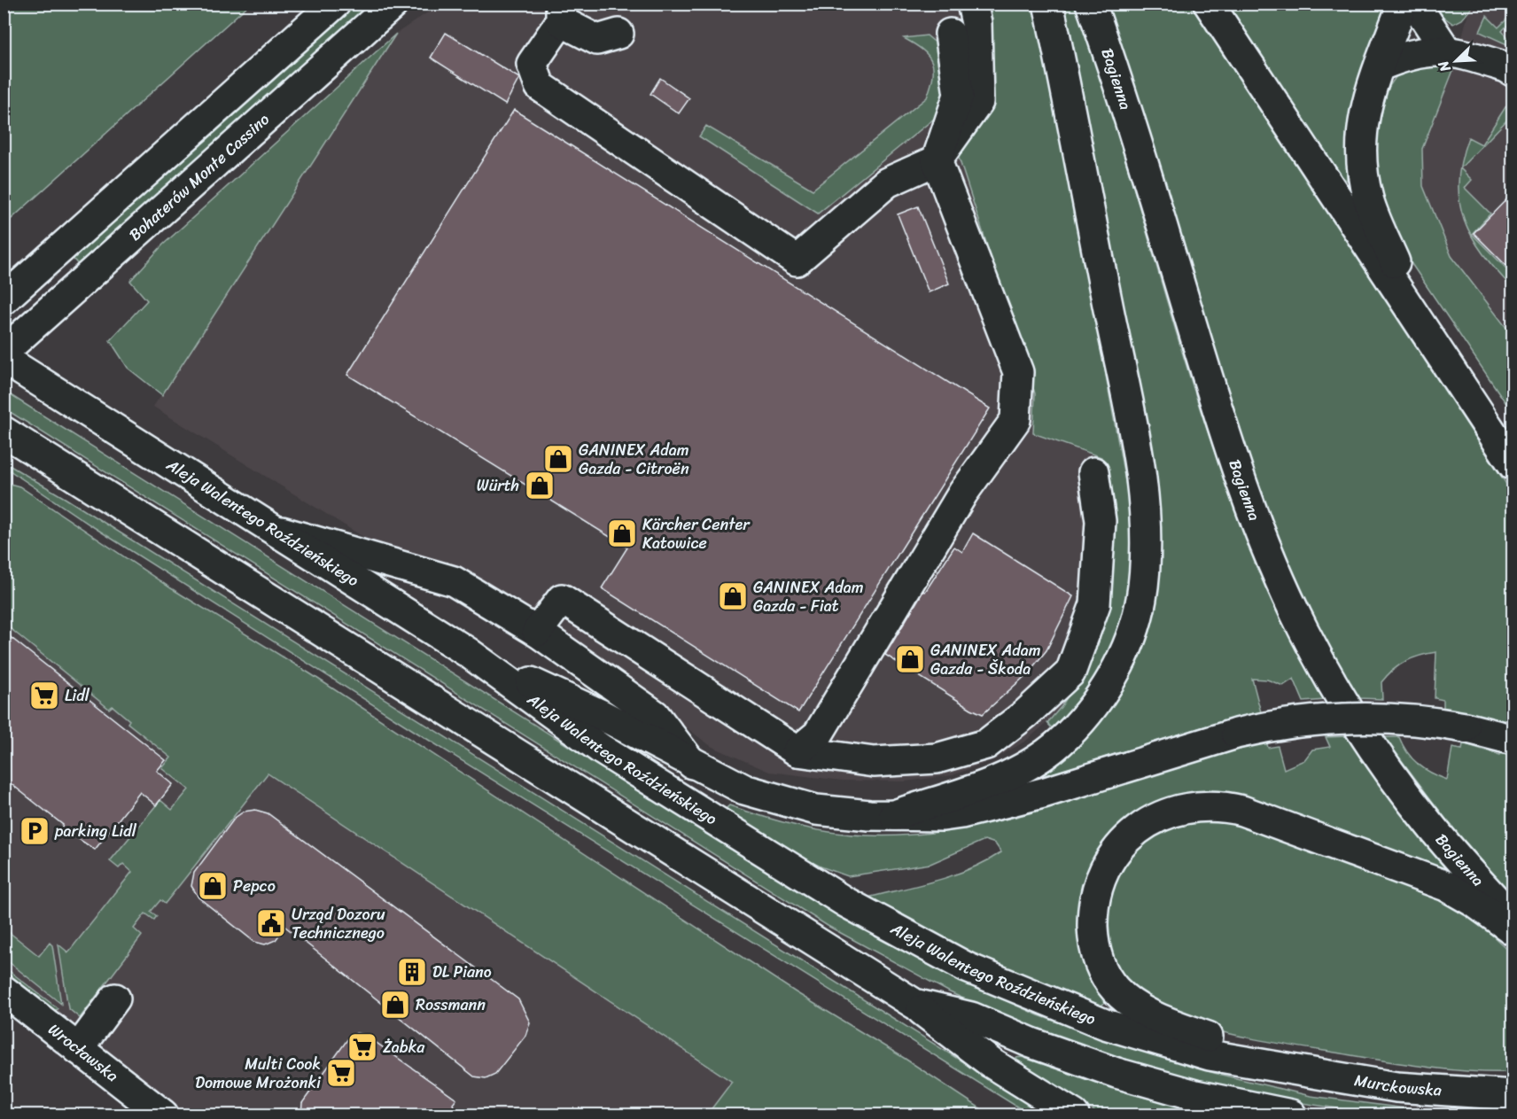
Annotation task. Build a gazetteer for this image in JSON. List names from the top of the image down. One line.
{"streets":{"main road":["Bagienna","Bohaterów Monte Cassino","Aleja Walentego Roździeńskiego","Wrocławska","Murckowska"]},"crossings":[["Aleja Walentego Roździeńskiego","Murckowska"]],"places":{"shop":["GANINEX Adam Gazda - Citroën","Würth","Kärcher Center Katowice","GANINEX Adam Gazda - Fiat","GANINEX Adam Gazda - Škoda","Pepco","Rossmann"],"supermarket":["Lidl","Żabka","Multi Cook Domowe Mrożonki"],"parking":["parking Lidl"],"public building":["Urząd Dozoru Technicznego"],"building":["DL Piano"]},"north":"bottom left"}
